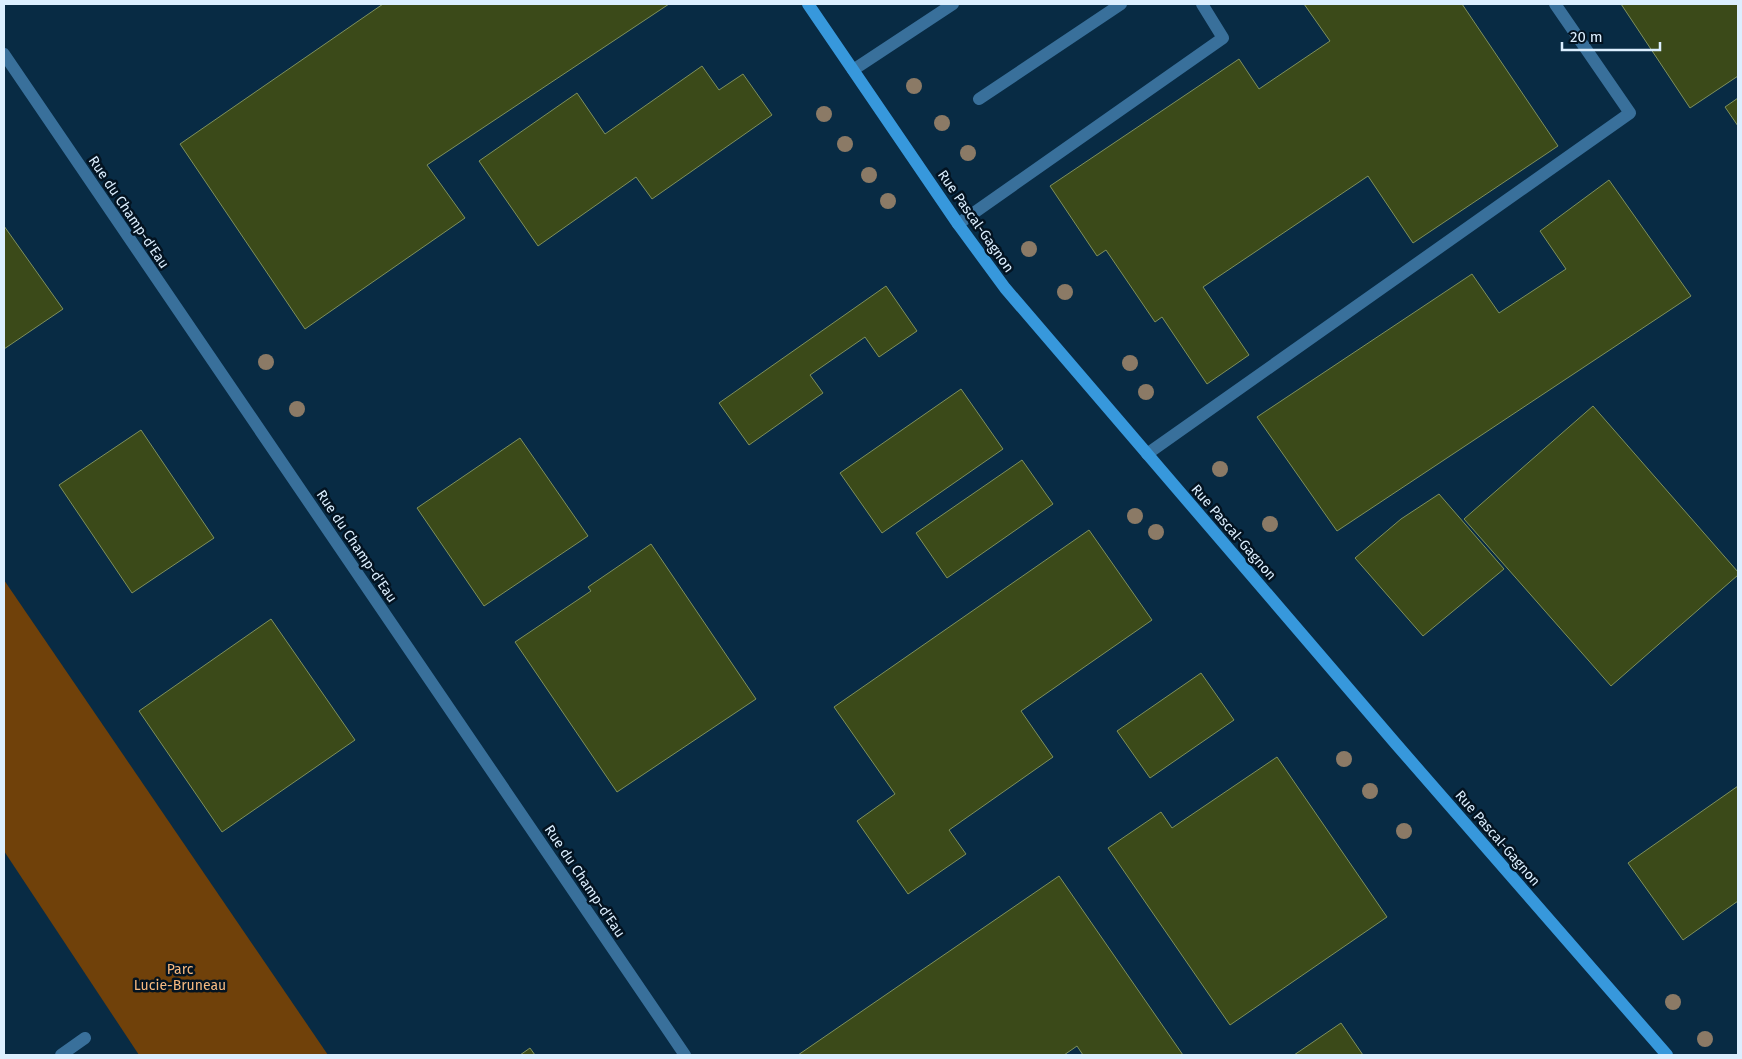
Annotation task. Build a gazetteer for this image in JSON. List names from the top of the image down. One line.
{"streets":{"street":["Rue du Champ-d'Eau","Rue Pascal-Gagnon"]},"parks":["Parc Lucie-Bruneau"],"scale_bar":"20 m"}
